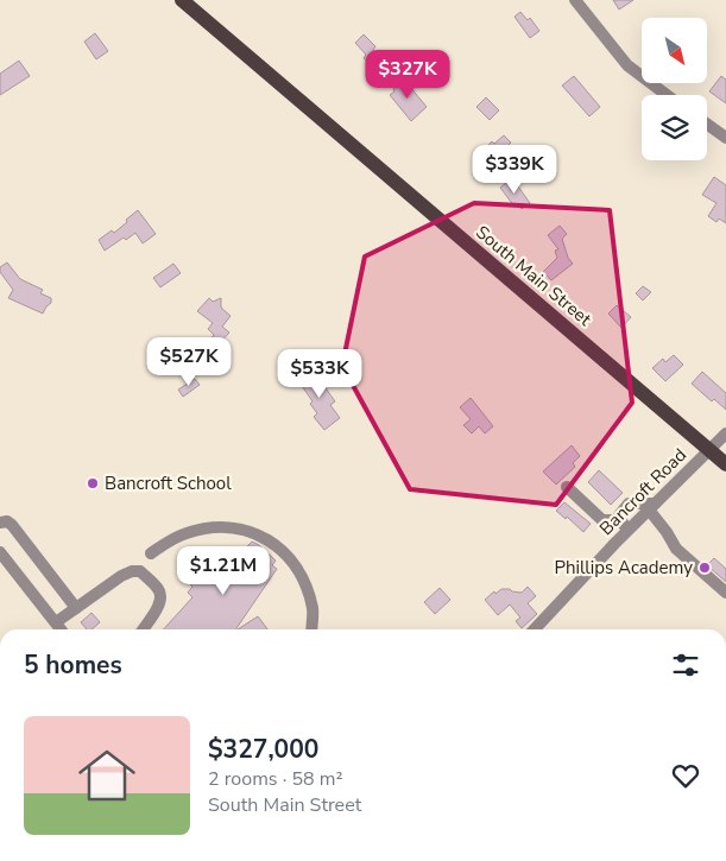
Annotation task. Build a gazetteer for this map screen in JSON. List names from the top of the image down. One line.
{"streets":{"main road":["South Main Street"],"street":["Bancroft Road"]},"crossings":[["South Main Street","Bancroft Road"]],"places":["Bancroft School","Phillips Academy"],"north":"bottom right","page":{"price":["$327K","$339K","$527K","$533K","$1.21M"],"heading":"5 homes","list":[{"name":"$327,000","note":"2 rooms · 58 m² · South Main Street"}]}}
